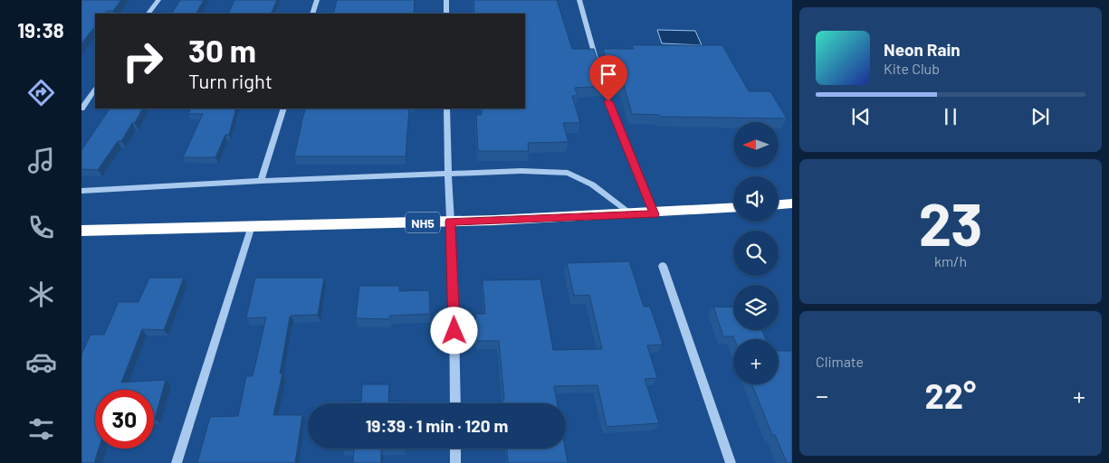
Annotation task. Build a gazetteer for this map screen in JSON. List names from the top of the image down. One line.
{"streets":{"highway":["NH5"]},"north":"left","page":{"tabs":"19:38","turn":["30 m","Turn right"],"song":["Neon Rain","Kite Club"],"map_buttons":"+","tile":[["23","km/h"],"Climate"],"heat":["−","22°","+"],"limit":"30","trip":"19:39 · 1 min · 120 m"}}
